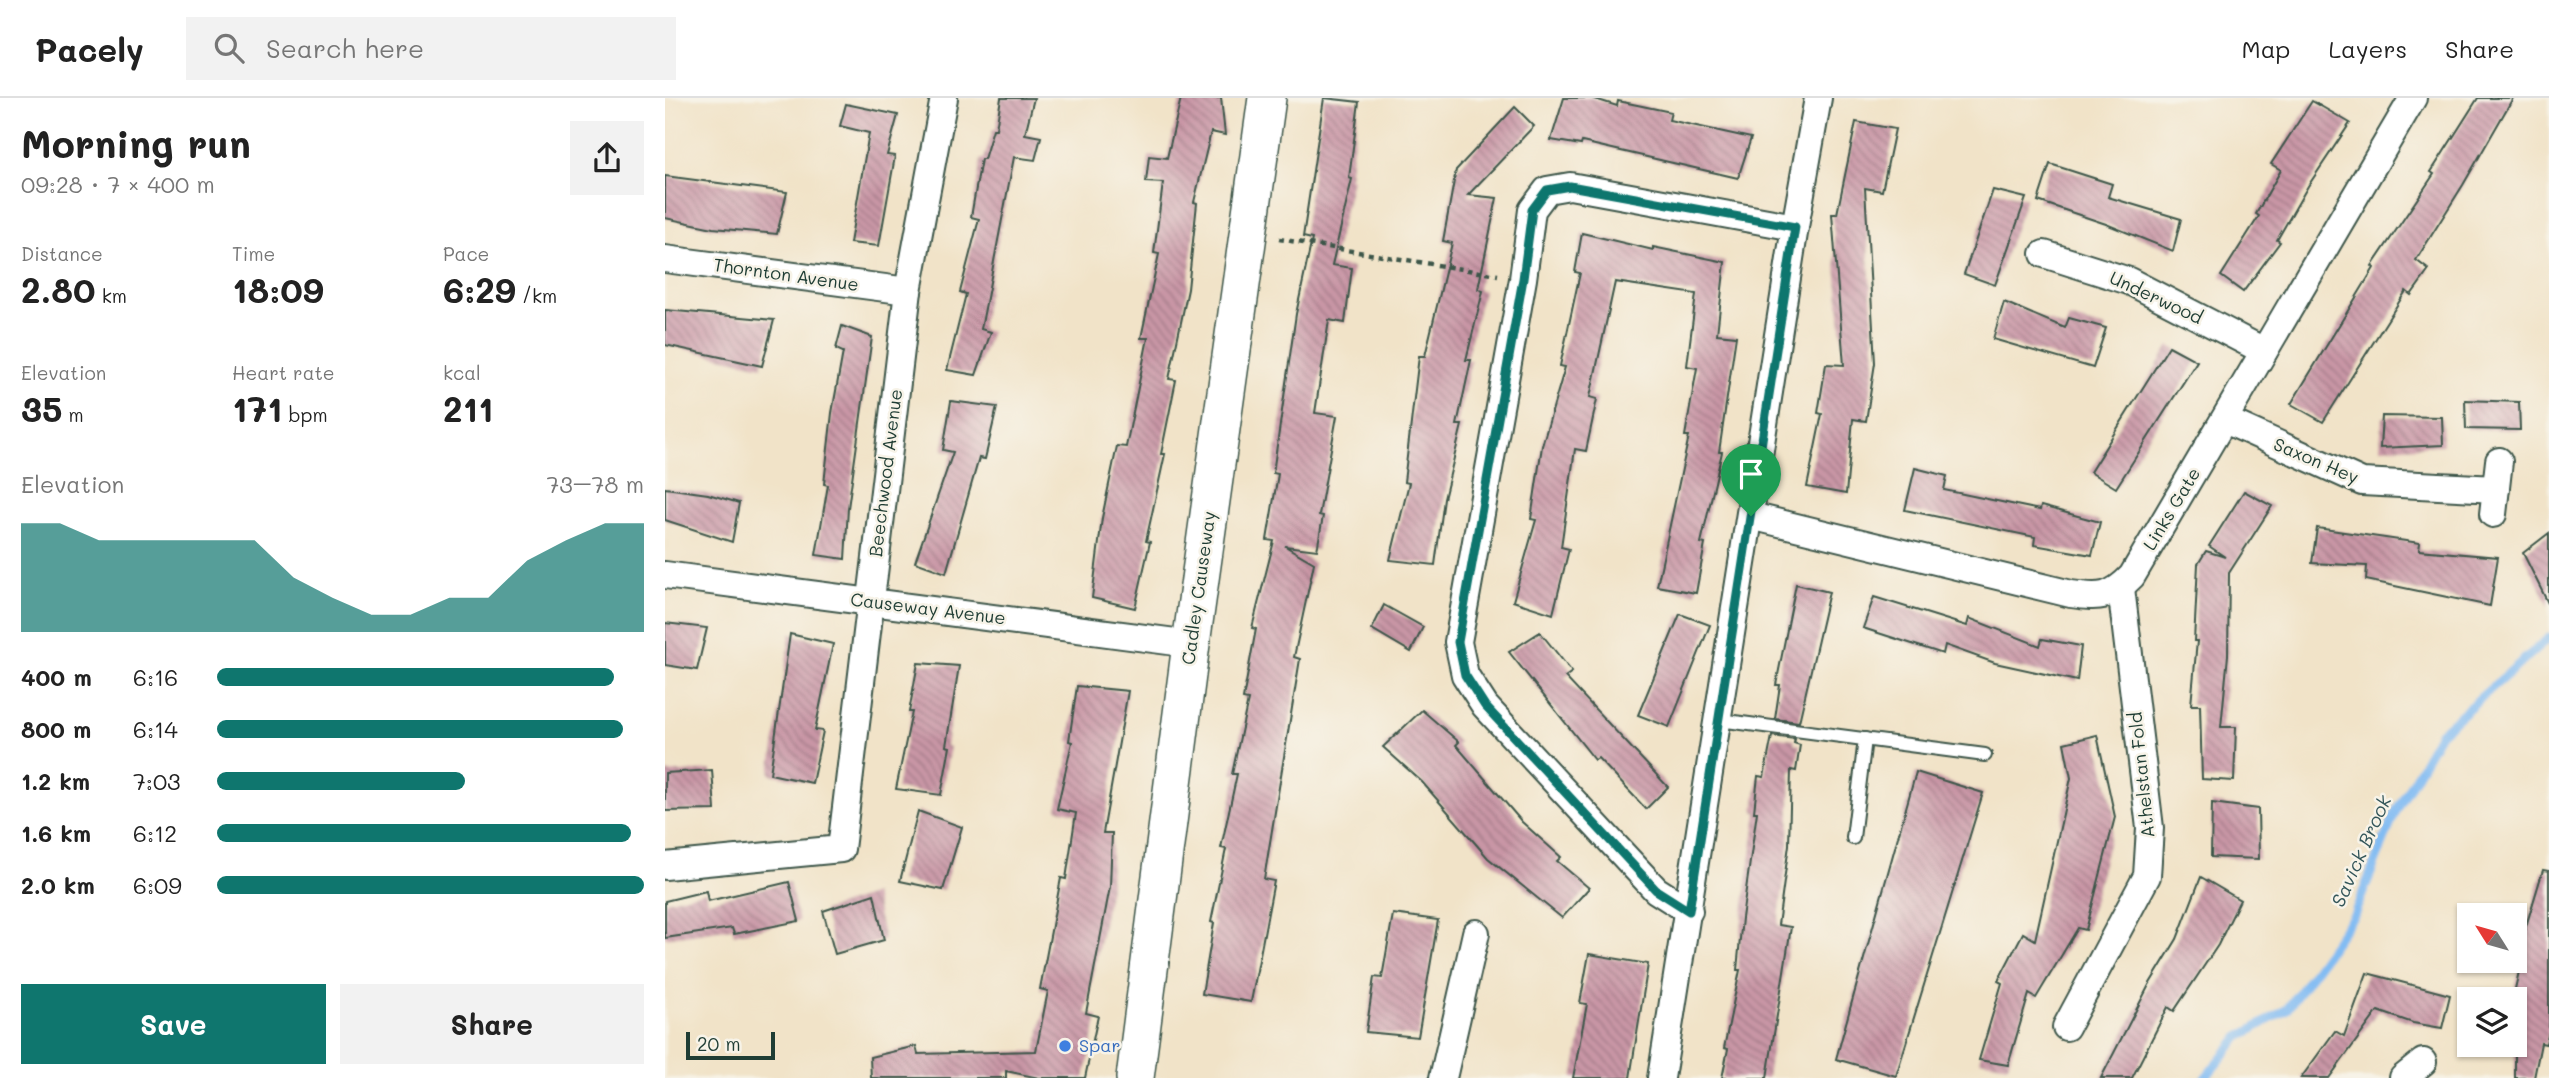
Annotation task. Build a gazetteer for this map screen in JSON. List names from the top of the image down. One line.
{"streets":{"street":["Thornton Avenue","Underwood","Saxon Hey","Beechwood Avenue","Links Gate","Cadley Causeway","Causeway Avenue","Athelstan Fold"]},"crossings":[["Thornton Avenue","Beechwood Avenue"],["Underwood","Links Gate"],["Saxon Hey","Links Gate"],["Beechwood Avenue","Causeway Avenue"],["Links Gate","Athelstan Fold"],["Cadley Causeway","Causeway Avenue"]],"water":["Savick Brook"],"places":["Spar"],"scale_bar":"20 m","north":"top left","page":{"header":"Pacely","search":"Search here","nav":["Map","Layers","Share"],"heading":["Morning run","09:28 · 7 × 400 m"],"stats":[["Distance","2.80 km"],["Time","18:09"],["Pace","6:29 /km"],["Elevation","35 m"],["Heart rate","171 bpm"],["kcal","211"]],"chart":["Elevation","73–78 m"],"list":[{"name":"400 m","note":"6:16"},{"name":"800 m","note":"6:14"},{"name":"1.2 km","note":"7:03"},{"name":"1.6 km","note":"6:12"},{"name":"2.0 km","note":"6:09"}],"buttons":["Save","Share"],"scale":"20 m"}}
